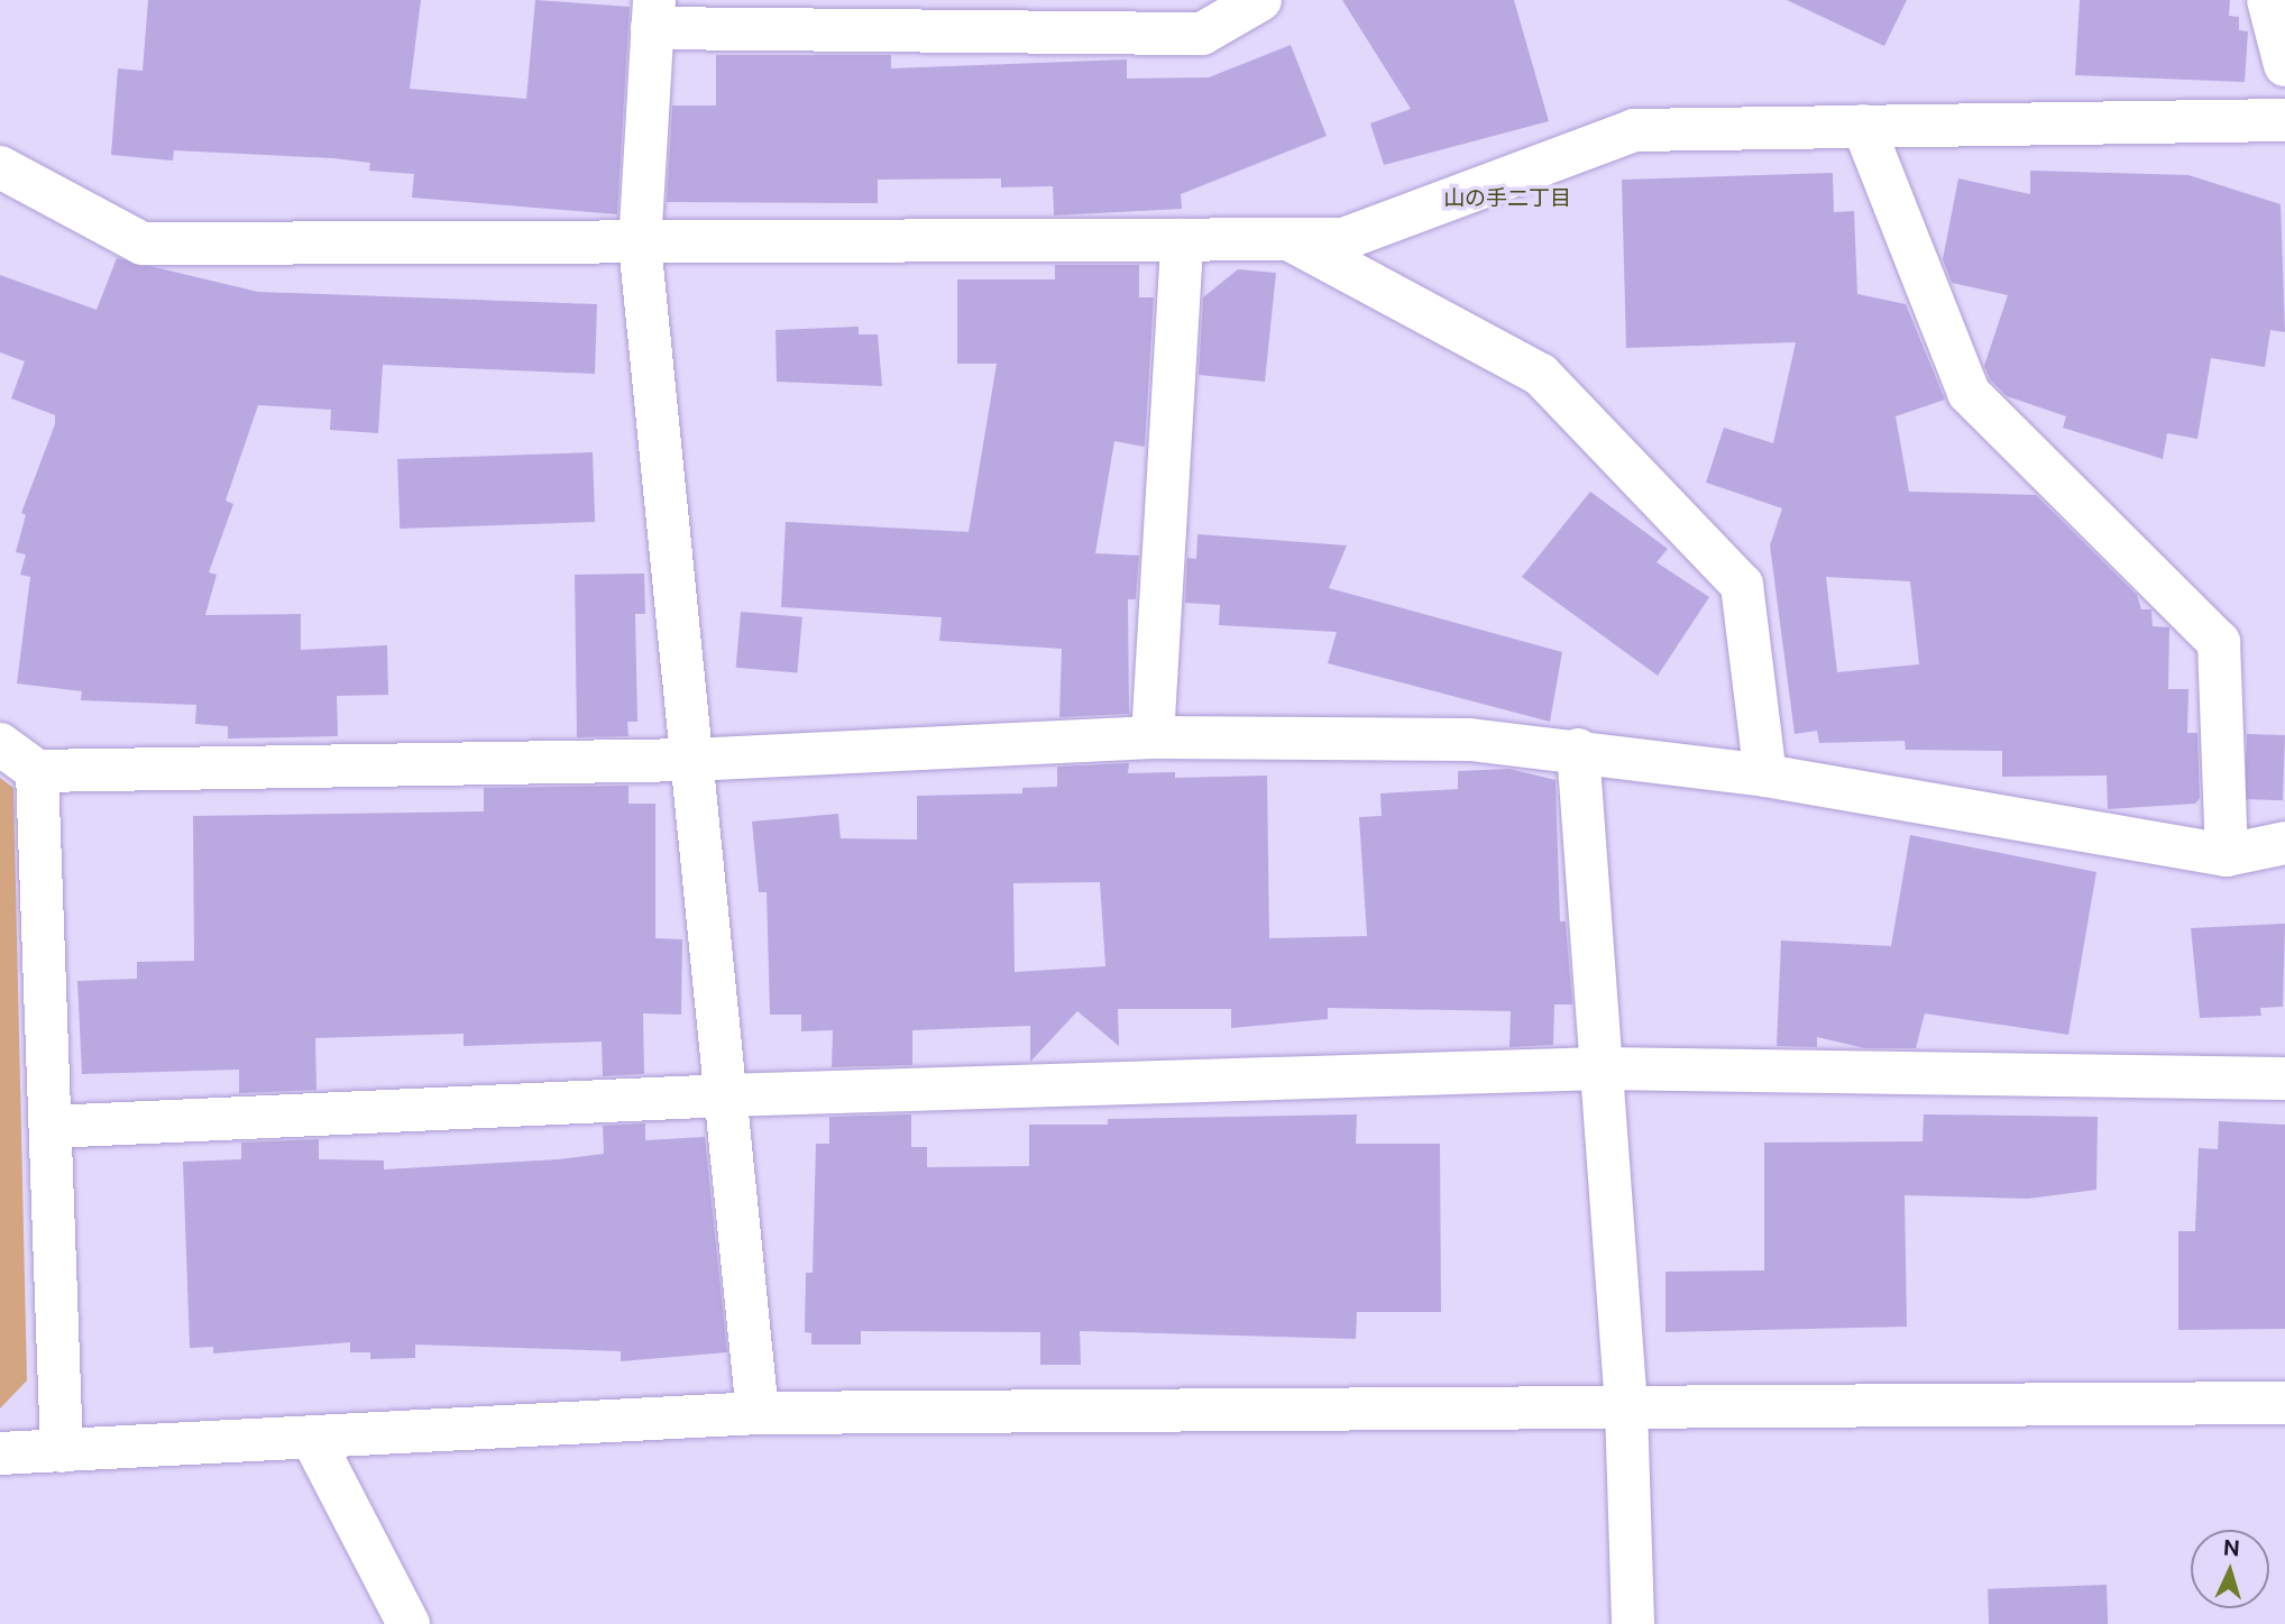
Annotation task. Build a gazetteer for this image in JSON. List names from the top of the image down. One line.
{"districts":["山の手二丁目"],"north":"top"}
